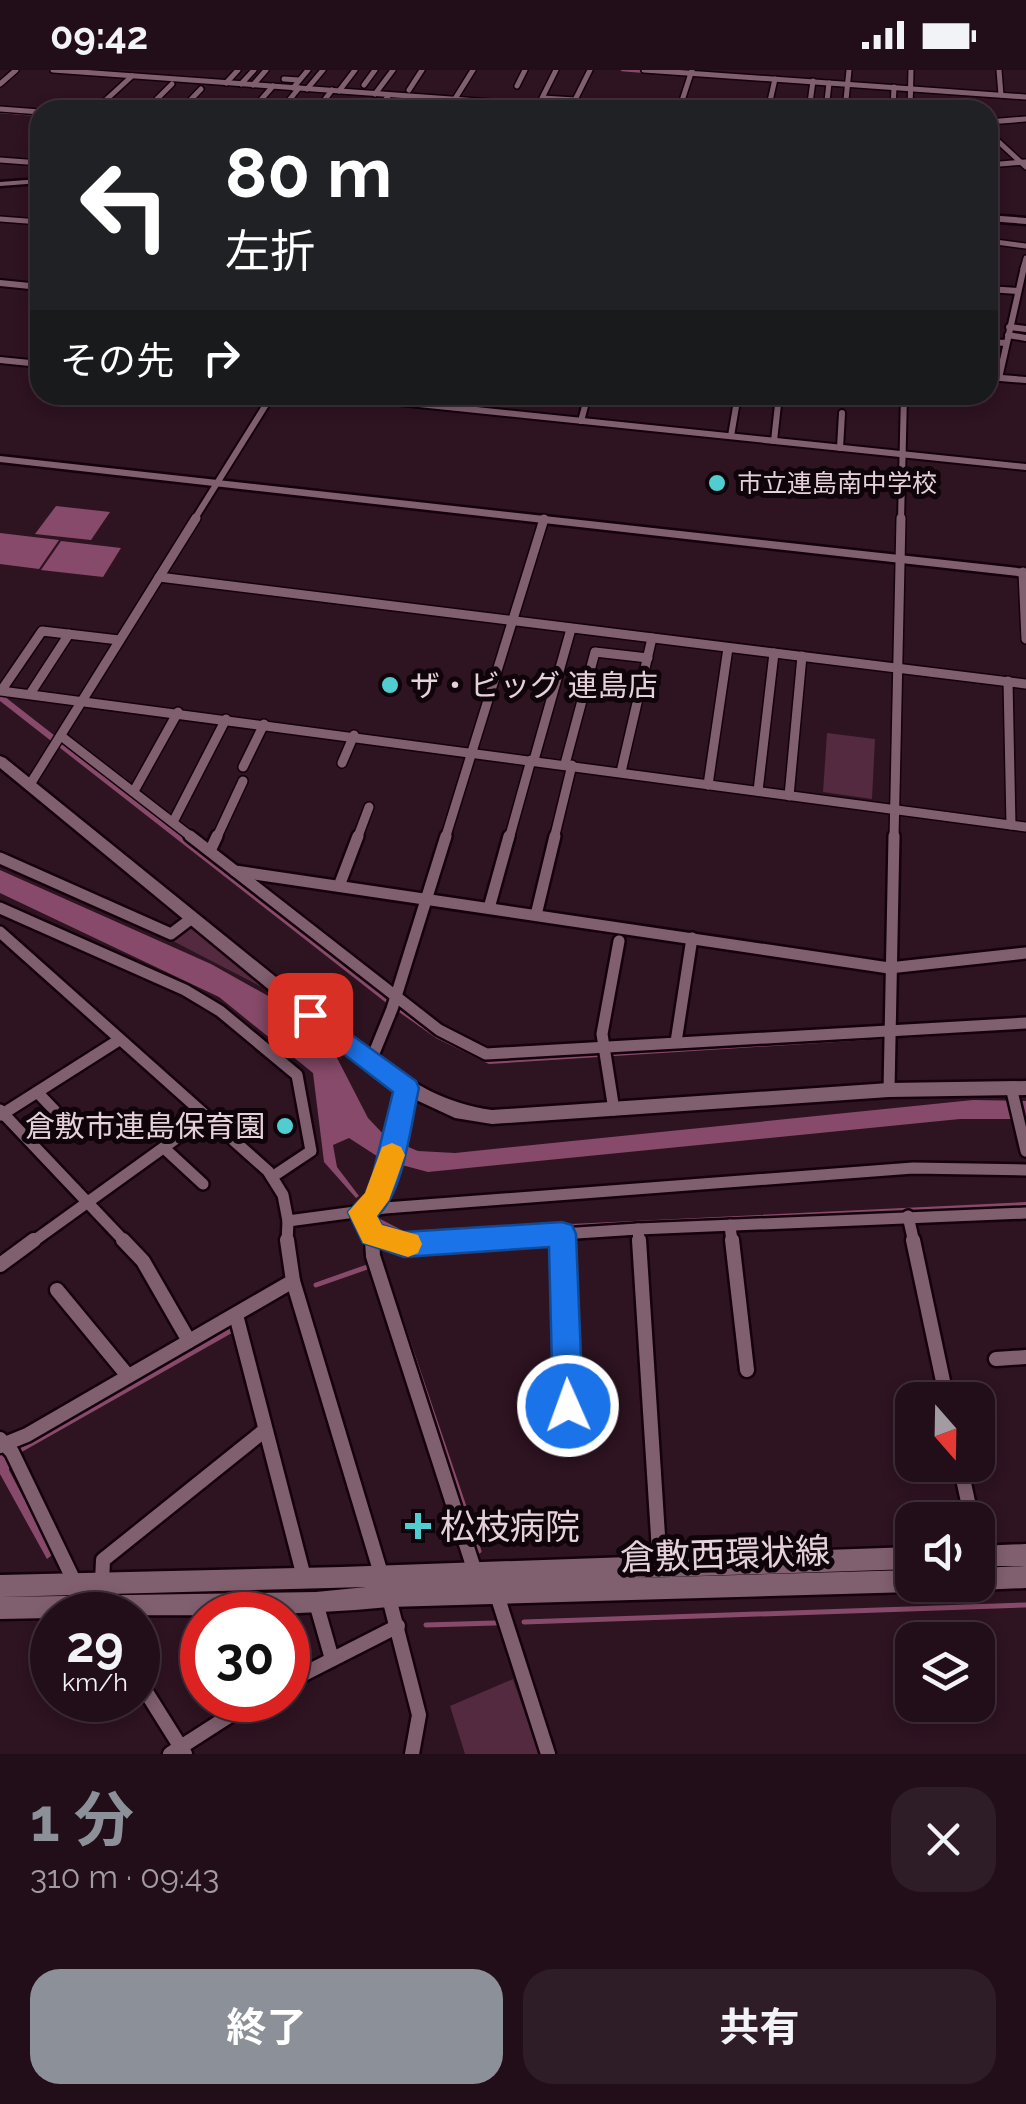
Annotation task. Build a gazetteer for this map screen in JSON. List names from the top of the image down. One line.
{"streets":{"street":["倉敷西環状線"]},"places":{"other":["市立連島南中学校","ザ・ビッグ 連島店","倉敷市連島保育園"],"health":["松枝病院"]},"north":"bottom","page":{"status":"09:42","turn":["80 m","左折"],"then":"その先","speed":"29 km/h","limit":"30","heading":["1 分","310 m · 09:43"],"buttons":["終了","共有"]}}
